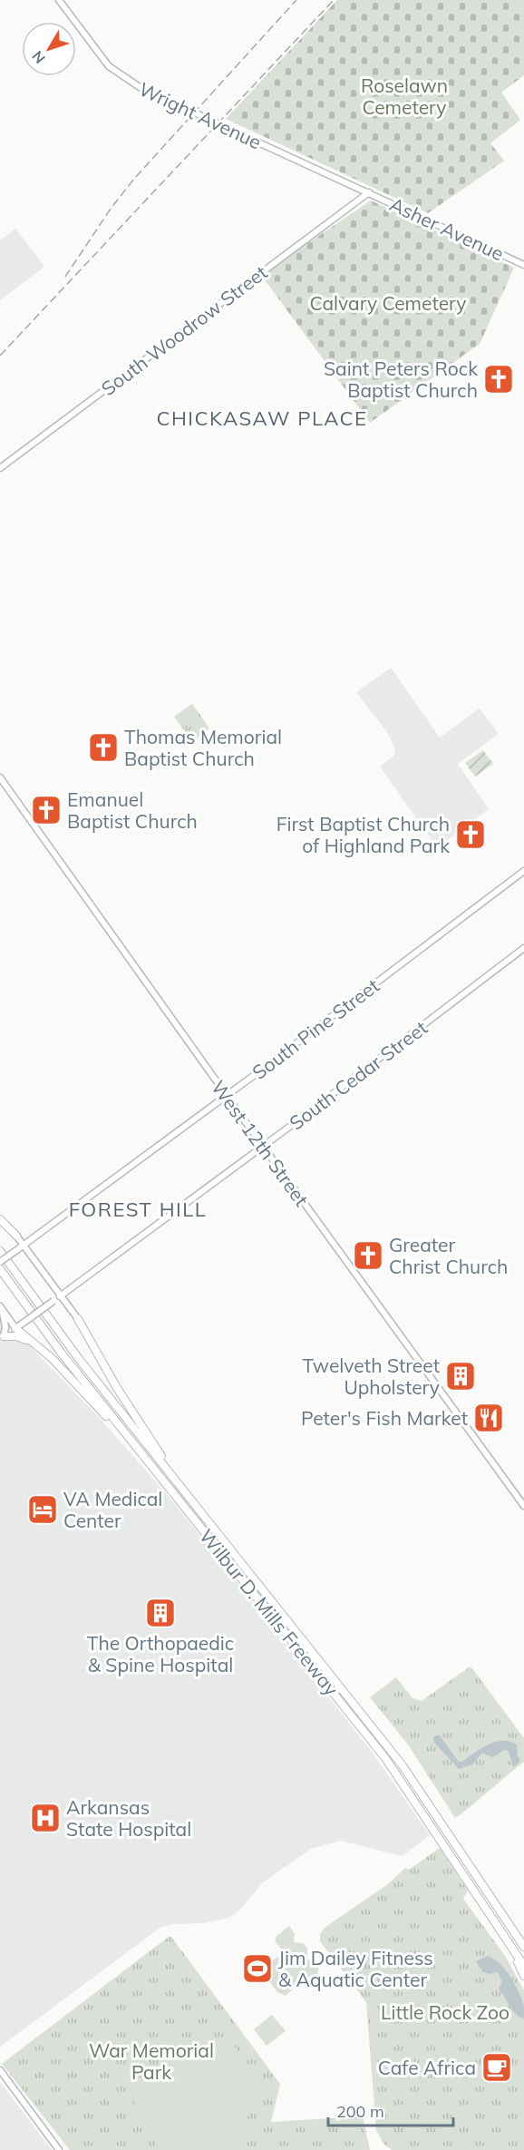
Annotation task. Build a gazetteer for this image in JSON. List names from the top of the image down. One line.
{"streets":{"highway":["Wilbur D. Mills Freeway"],"main road":["Wright Avenue","Asher Avenue","South Woodrow Street","South Pine Street","South Cedar Street","West 12th Street"]},"crossings":[["Wright Avenue","Asher Avenue"],["Wright Avenue","South Woodrow Street"],["Asher Avenue","South Woodrow Street"],["South Pine Street","West 12th Street"],["South Cedar Street","West 12th Street"]],"districts":["CHICKASAW PLACE","FOREST HILL"],"parks":["Roselawn Cemetery","Calvary Cemetery","Little Rock Zoo","War Memorial Park"],"places":{"church":["Saint Peters Rock Baptist Church","Thomas Memorial Baptist Church","Emanuel Baptist Church","First Baptist Church of Highland Park","Greater Christ Church"],"building":["Twelveth Street Upholstery","The Orthopaedic & Spine Hospital"],"restaurant":["Peter's Fish Market"],"hotel":["VA Medical Center"],"hospital":["Arkansas State Hospital"],"sports":["Jim Dailey Fitness & Aquatic Center"],"cafe":["Cafe Africa"]},"scale_bar":"200 m","north":"bottom left"}
